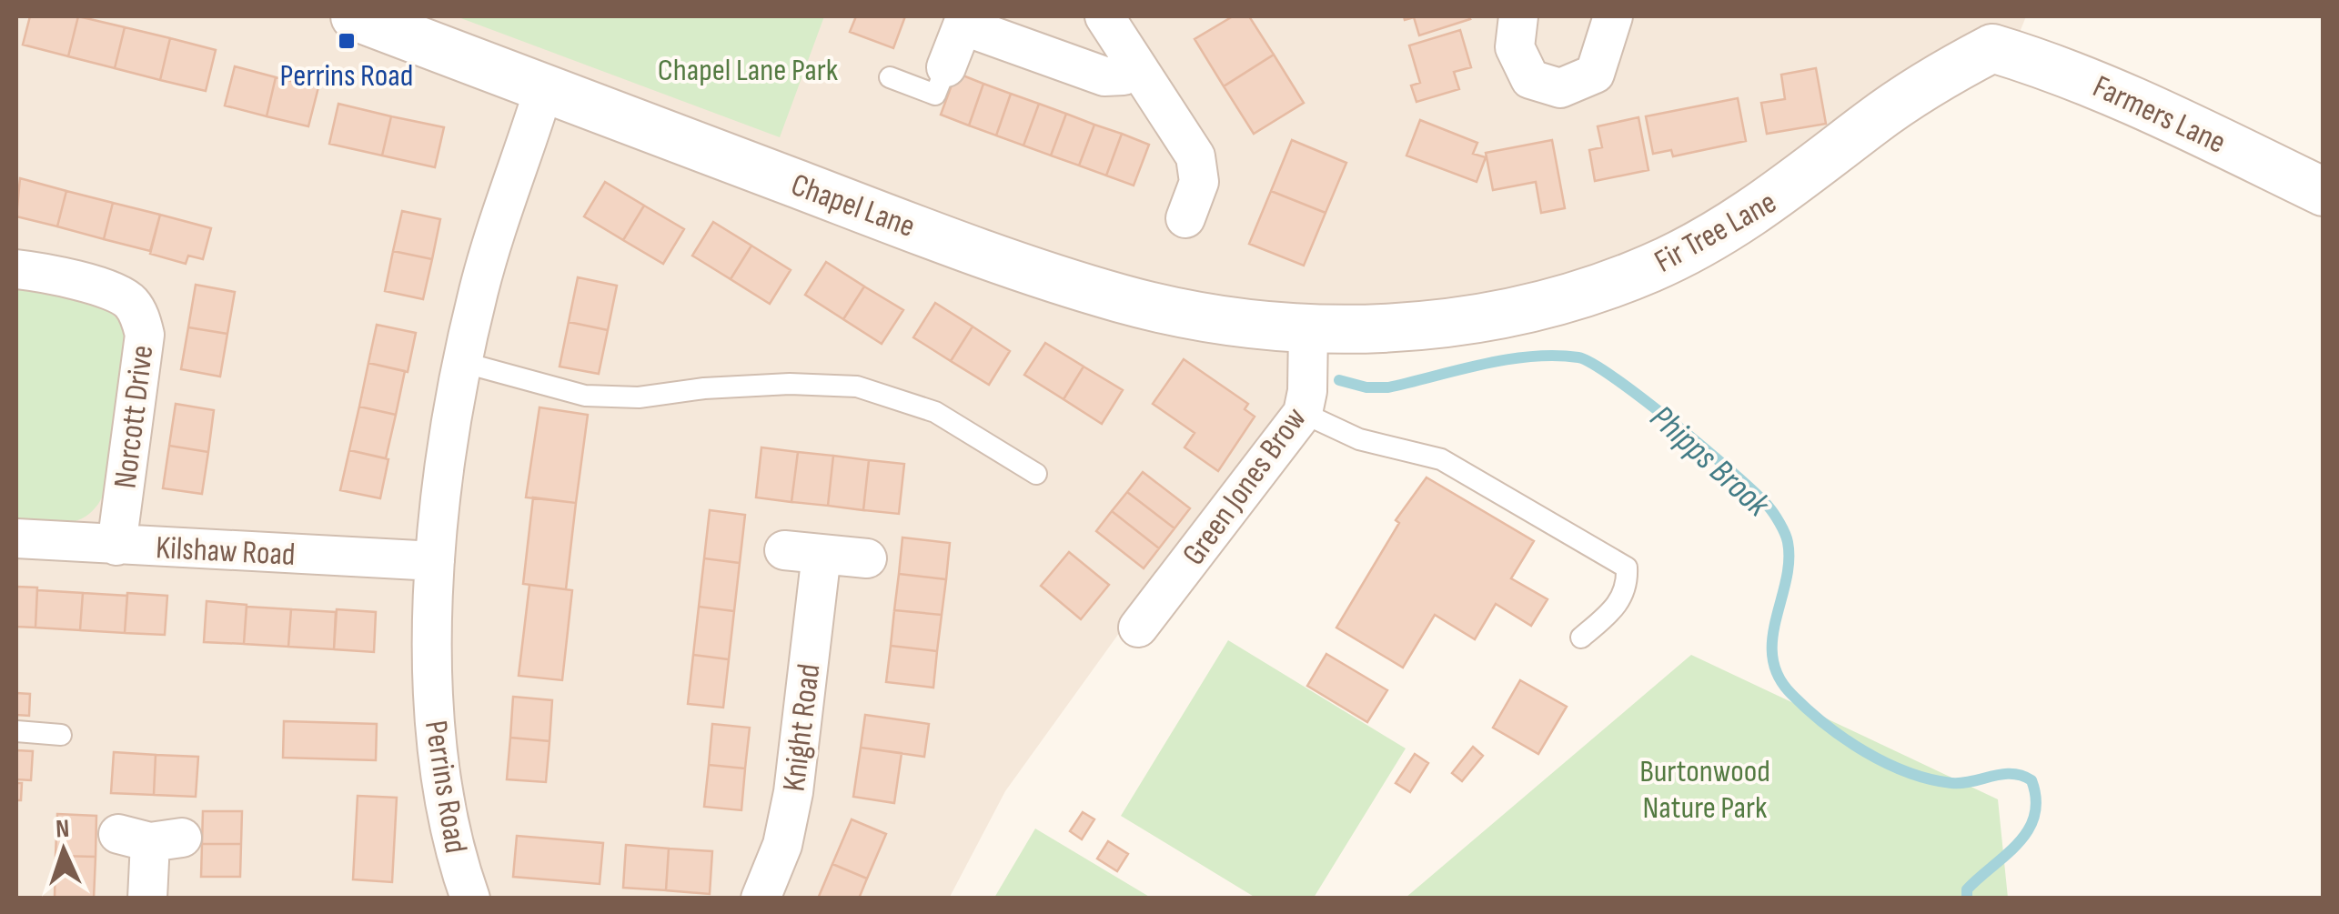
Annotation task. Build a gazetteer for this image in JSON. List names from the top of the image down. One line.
{"streets":{"street":["Farmers Lane","Chapel Lane","Fir Tree Lane","Norcott Drive","Green Jones Brow","Kilshaw Road","Knight Road","Perrins Road"]},"crossings":[["Farmers Lane","Fir Tree Lane"],["Chapel Lane","Fir Tree Lane"],["Chapel Lane","Green Jones Brow"],["Chapel Lane","Perrins Road"],["Norcott Drive","Kilshaw Road"],["Kilshaw Road","Perrins Road"]],"water":["Phipps Brook"],"parks":["Chapel Lane Park","Burtonwood Nature Park"],"places":{"transit":["Perrins Road"]},"north":"top"}
